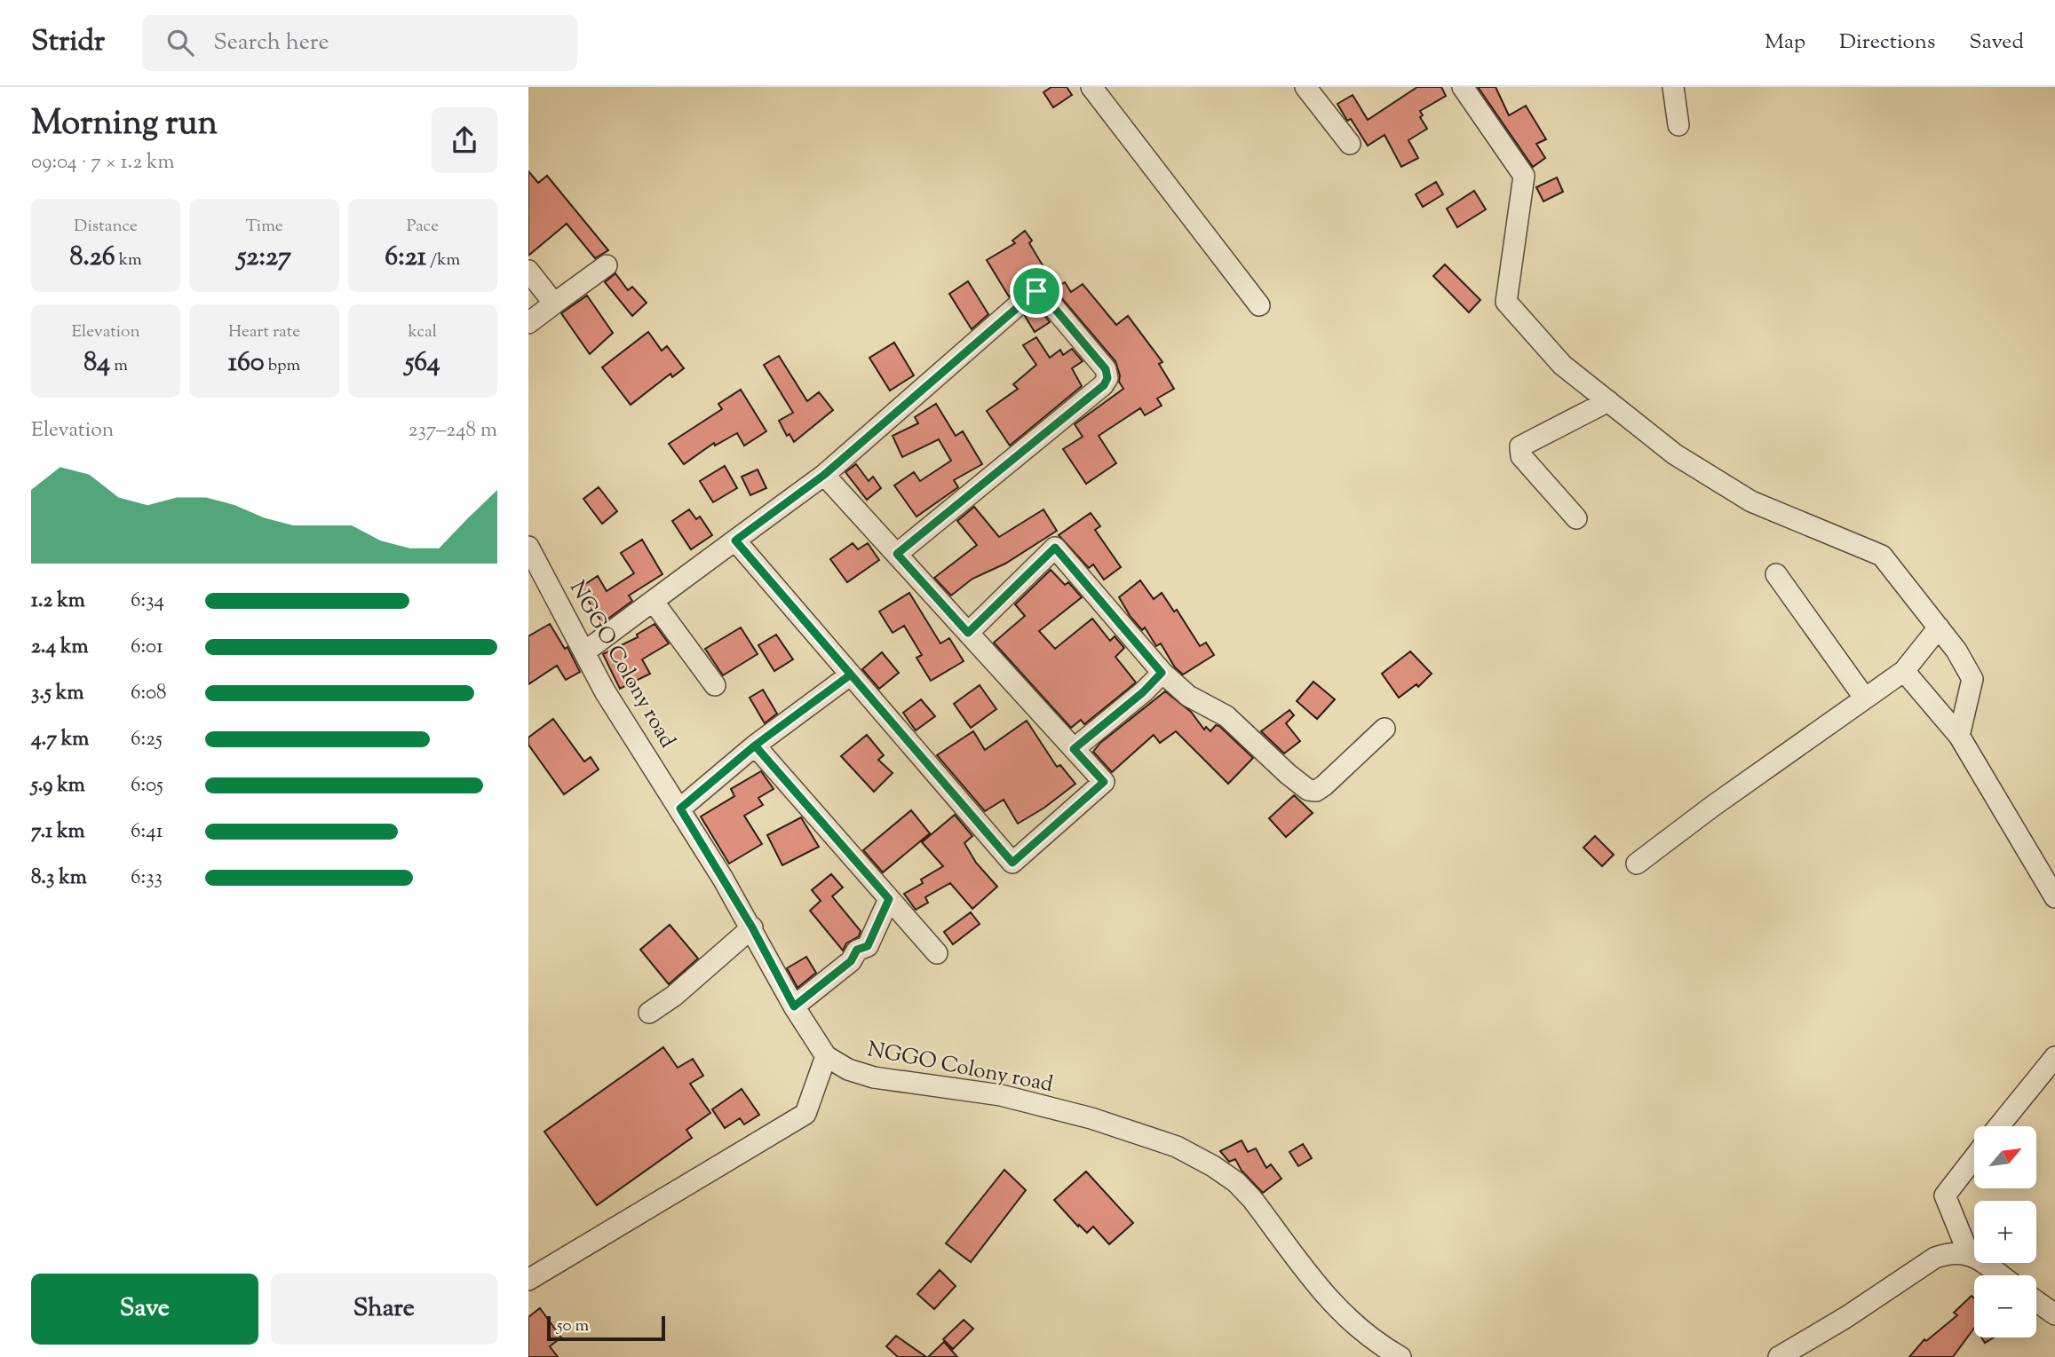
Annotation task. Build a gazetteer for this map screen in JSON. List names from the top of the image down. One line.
{"streets":{"street":["NGGO Colony road"]},"scale_bar":"50 m","north":"top right","page":{"header":"Stridr","search":"Search here","nav":["Map","Directions","Saved"],"heading":["Morning run","09:04 · 7 × 1.2 km"],"stats":[["Distance","8.26 km"],["Time","52:27"],["Pace","6:21 /km"],["Elevation","84 m"],["Heart rate","160 bpm"],["kcal","564"]],"chart":["Elevation","237–248 m"],"list":[{"name":"1.2 km","note":"6:34"},{"name":"2.4 km","note":"6:01"},{"name":"3.5 km","note":"6:08"},{"name":"4.7 km","note":"6:25"},{"name":"5.9 km","note":"6:05"},{"name":"7.1 km","note":"6:41"},{"name":"8.3 km","note":"6:33"}],"map_buttons":["+","−"],"buttons":["Save","Share"],"scale":"50 m"}}
